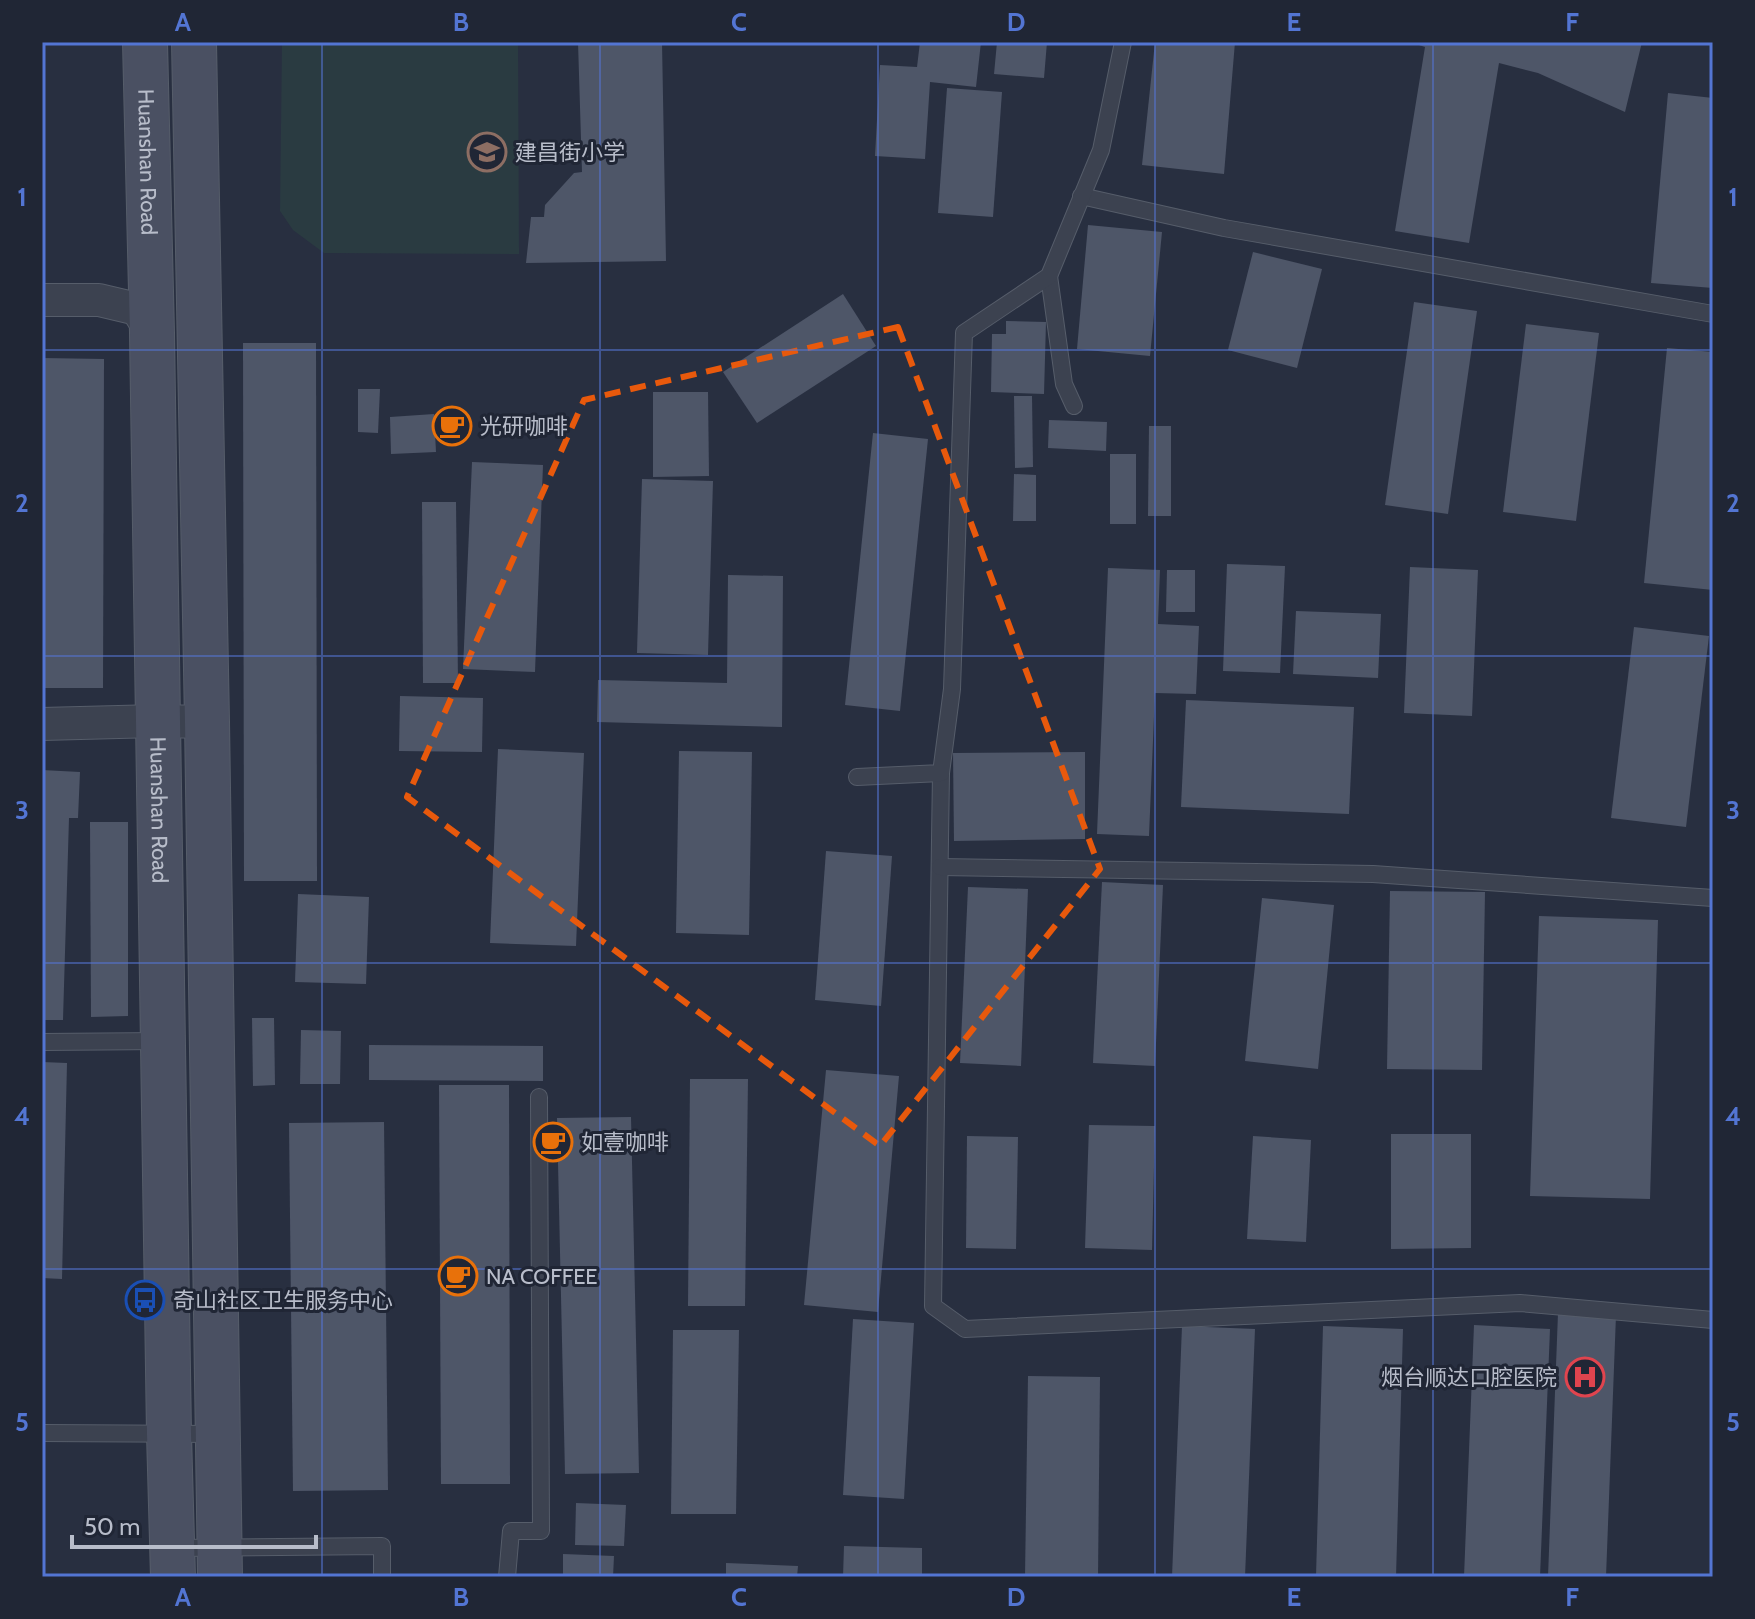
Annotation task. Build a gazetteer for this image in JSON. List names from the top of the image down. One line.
{"streets":{"main road":["Huanshan Road"]},"places":{"school or university":["建昌街小学"],"cafe":["光研咖啡","如壹咖啡","NA COFFEE"],"bus stop":["奇山社区卫生服务中心"],"hospital":["烟台顺达口腔医院"]},"scale_bar":"50 m","grid":{"columns":["A","B","C","D","E","F"],"rows":["1","2","3","4","5"]}}
